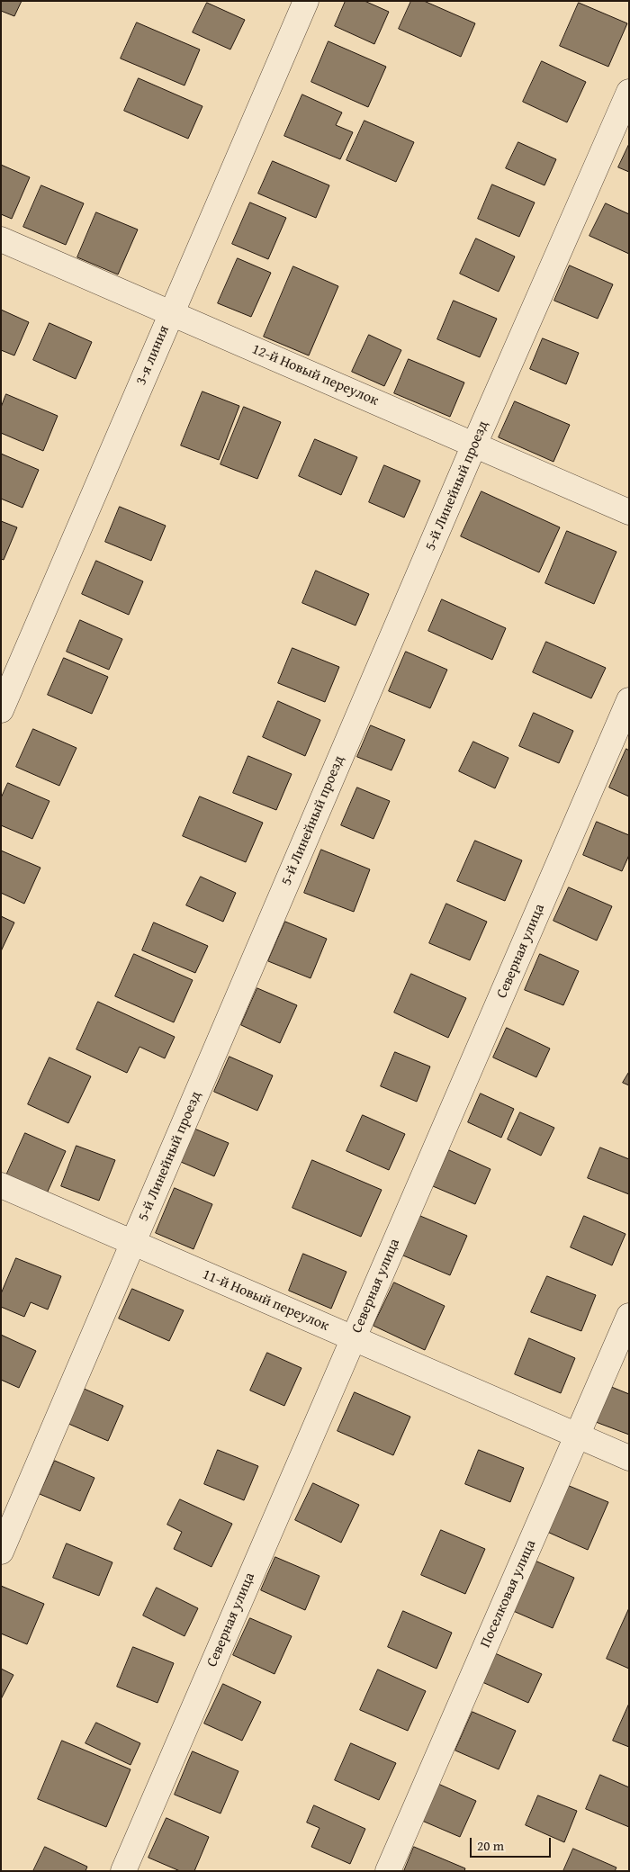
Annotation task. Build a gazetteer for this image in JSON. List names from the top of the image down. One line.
{"streets":{"street":["3-я линия","12-й Новый переулок","5-й Линейный проезд","Северная улица","11-й Новый переулок","Поселковая улица"]},"crossings":[["3-я линия","12-й Новый переулок"],["12-й Новый переулок","5-й Линейный проезд"],["5-й Линейный проезд","11-й Новый переулок"],["Северная улица","11-й Новый переулок"],["11-й Новый переулок","Поселковая улица"]],"scale_bar":"20 m"}
